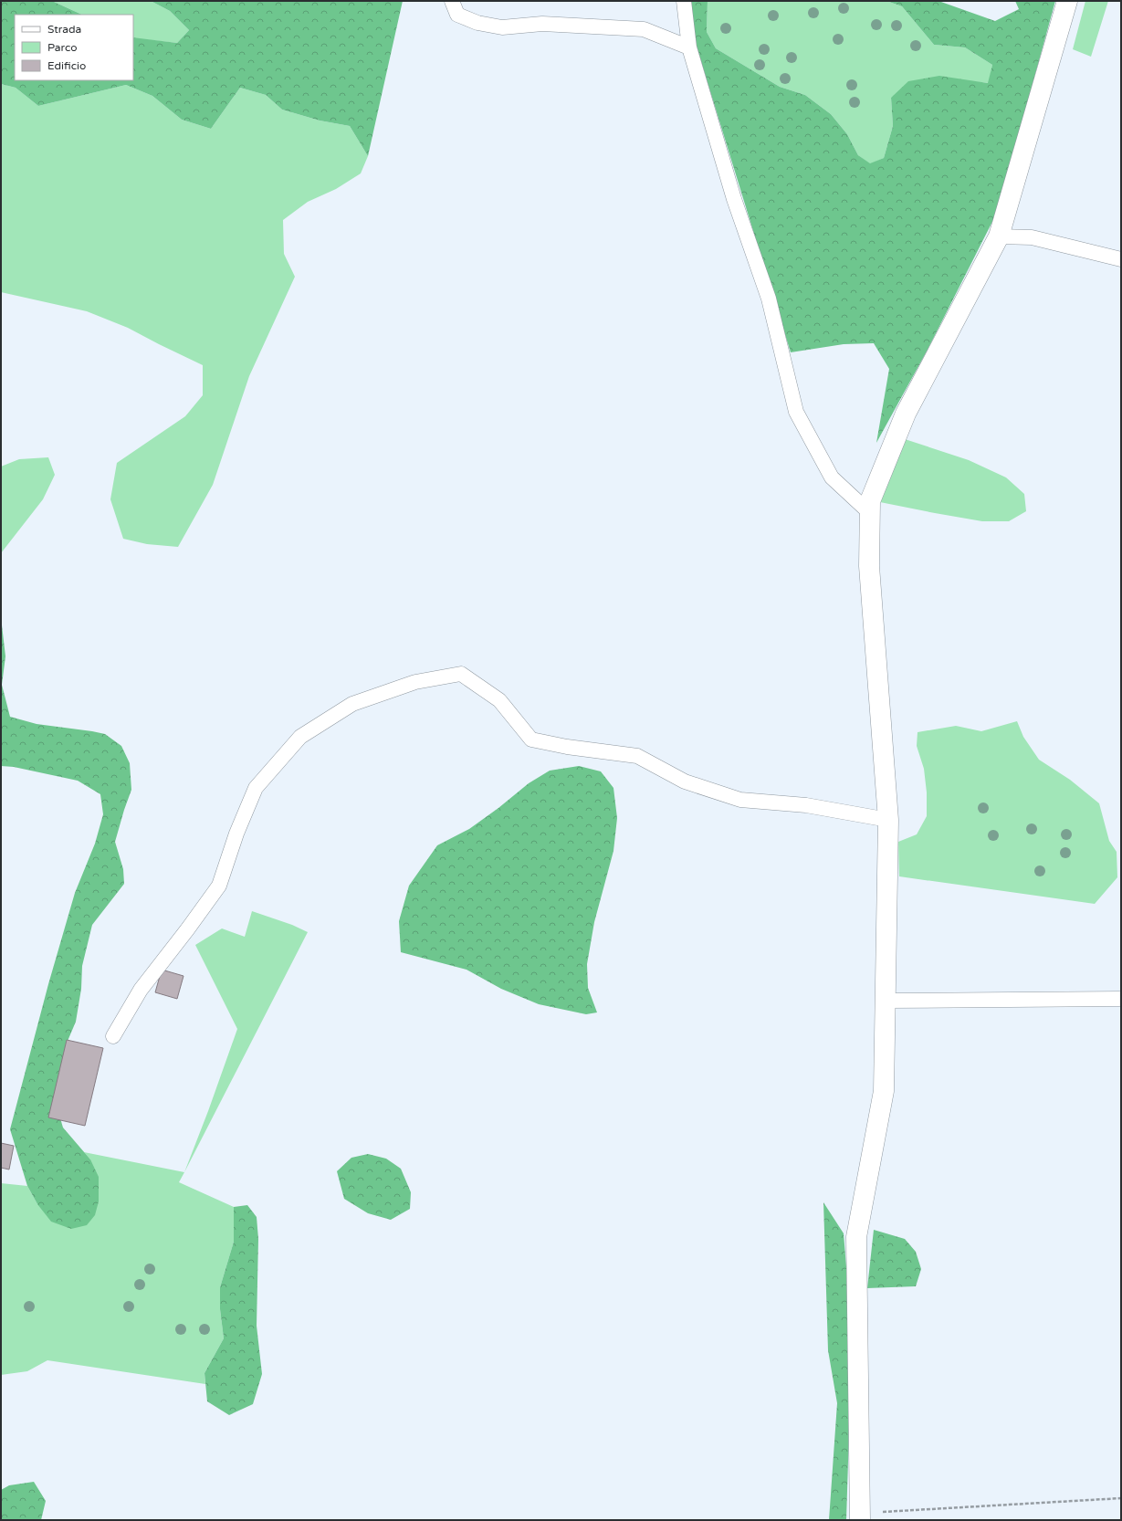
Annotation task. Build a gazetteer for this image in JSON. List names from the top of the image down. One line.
{"legend":["Strada","Parco","Edificio"]}
